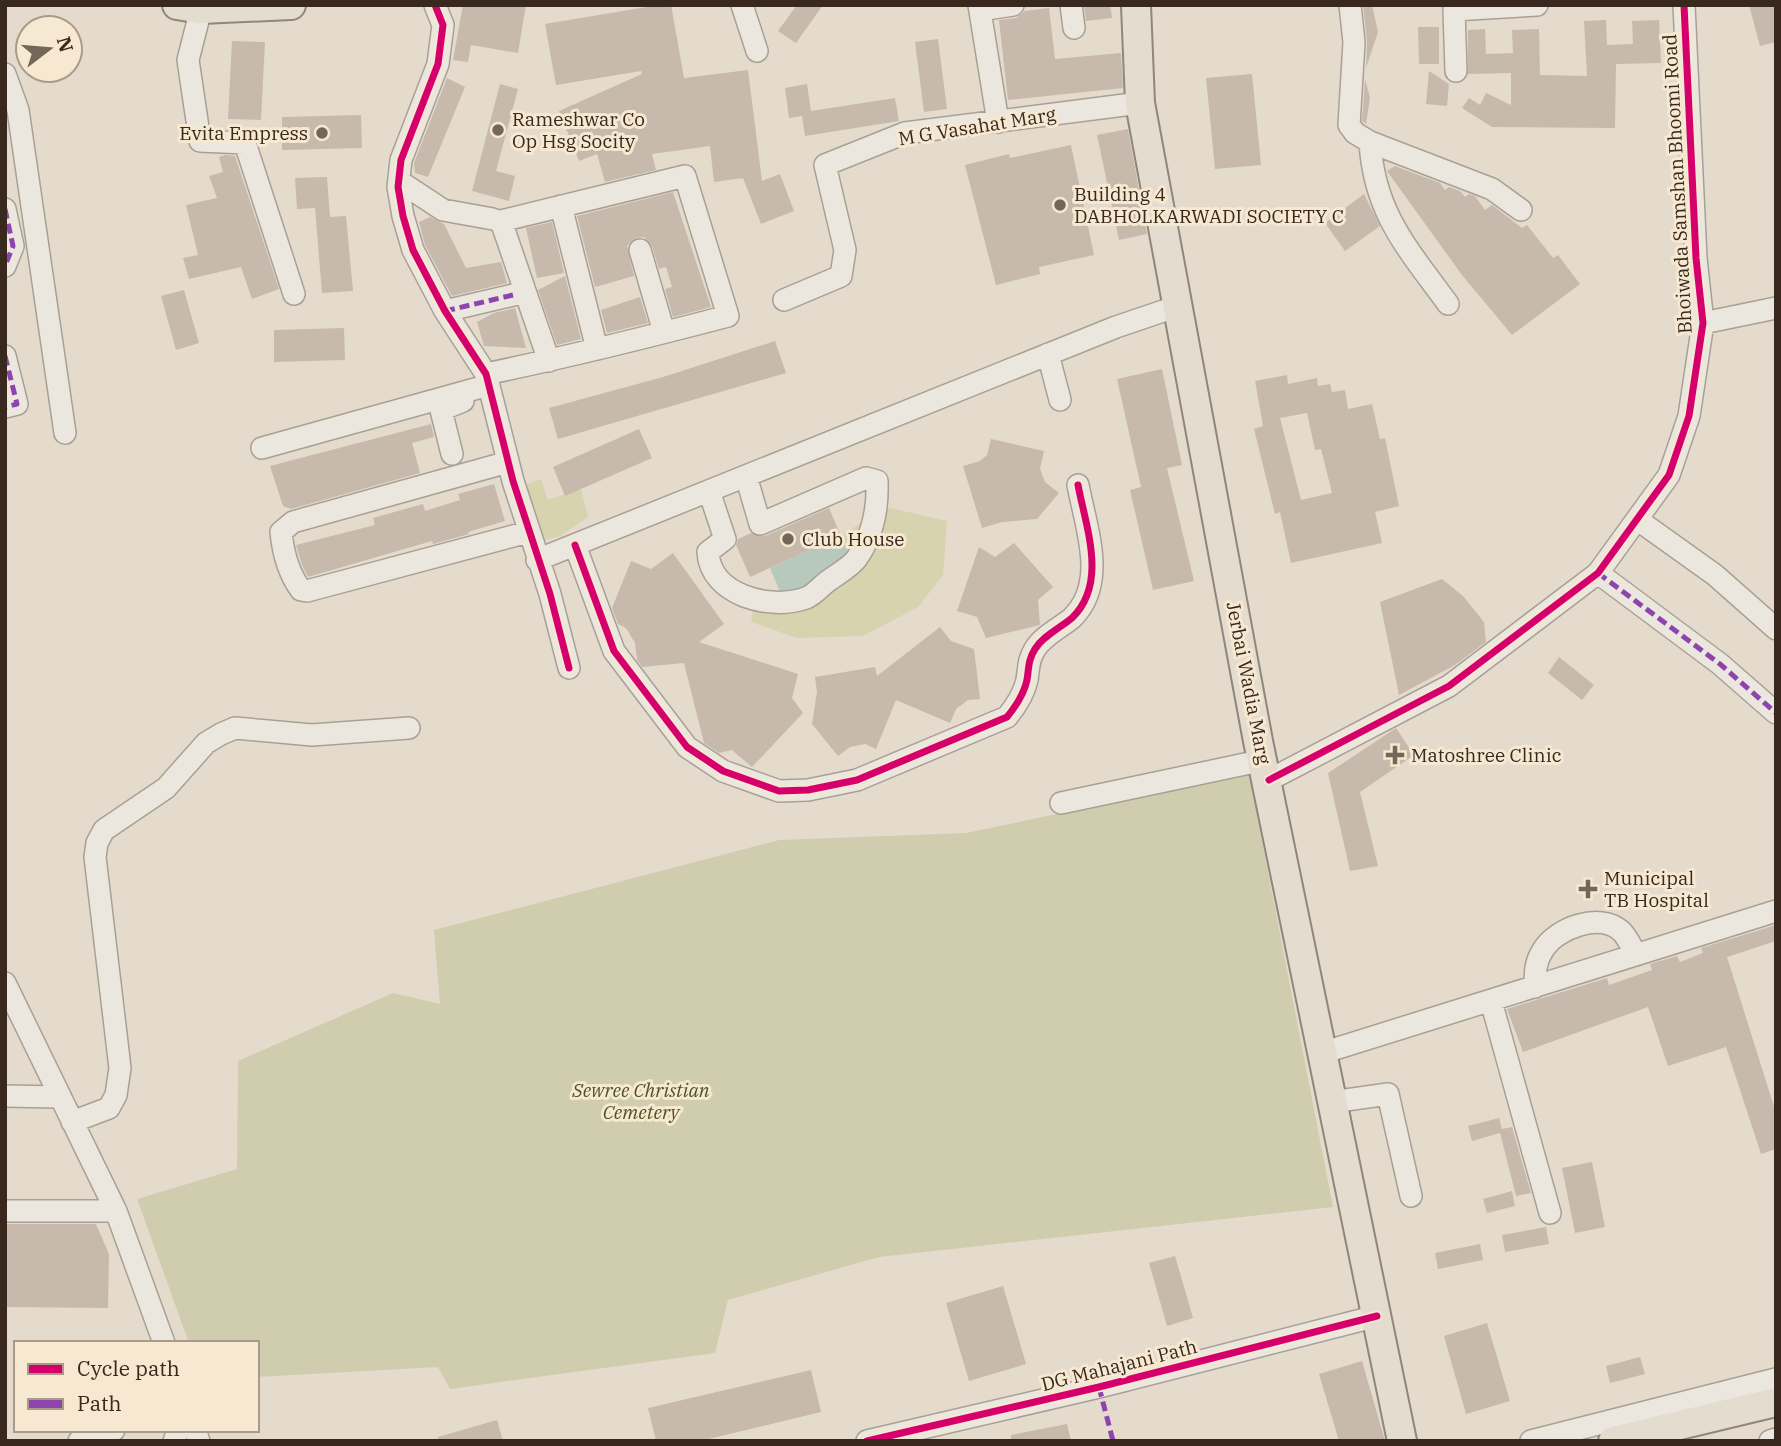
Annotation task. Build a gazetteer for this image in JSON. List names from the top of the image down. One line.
{"streets":{"main road":["Jerbai Wadia Marg"],"street":["M G Vasahat Marg","Bhoiwada Samshan Bhoomi Road","DG Mahajani Path"]},"crossings":[["M G Vasahat Marg","Jerbai Wadia Marg"],["Bhoiwada Samshan Bhoomi Road","Jerbai Wadia Marg"],["Jerbai Wadia Marg","DG Mahajani Path"]],"parks":["Sewree Christian Cemetery"],"places":{"other":["Rameshwar Co Op Hsg Socity","Evita Empress","Building 4 DABHOLKARWADI SOCIETY C","Club House"],"health":["Matoshree Clinic","Municipal TB Hospital"]},"legend":["Cycle path","Path"],"north":"right"}
